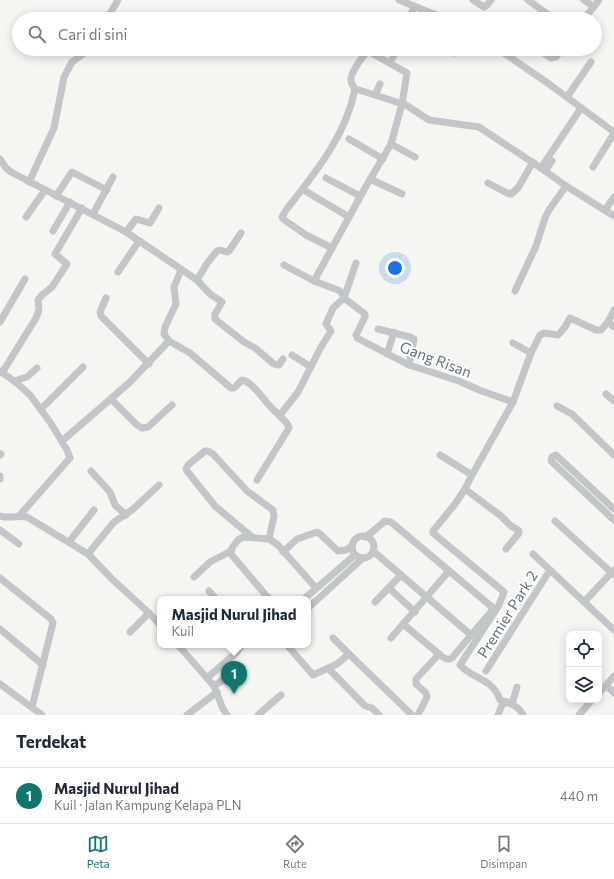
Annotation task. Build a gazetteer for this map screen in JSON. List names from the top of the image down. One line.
{"streets":{"street":["Gang Risan","Premier Park 2"]},"page":{"search":"Cari di sini","popup":["Masjid Nurul Jihad","Kuil"],"pins":"1","heading":"Terdekat","list":[{"mark":"1","name":"Masjid Nurul Jihad","note":"Kuil · Jalan Kampung Kelapa PLN","value":"440 m"}],"nav":["Peta","Rute","Disimpan"]}}
